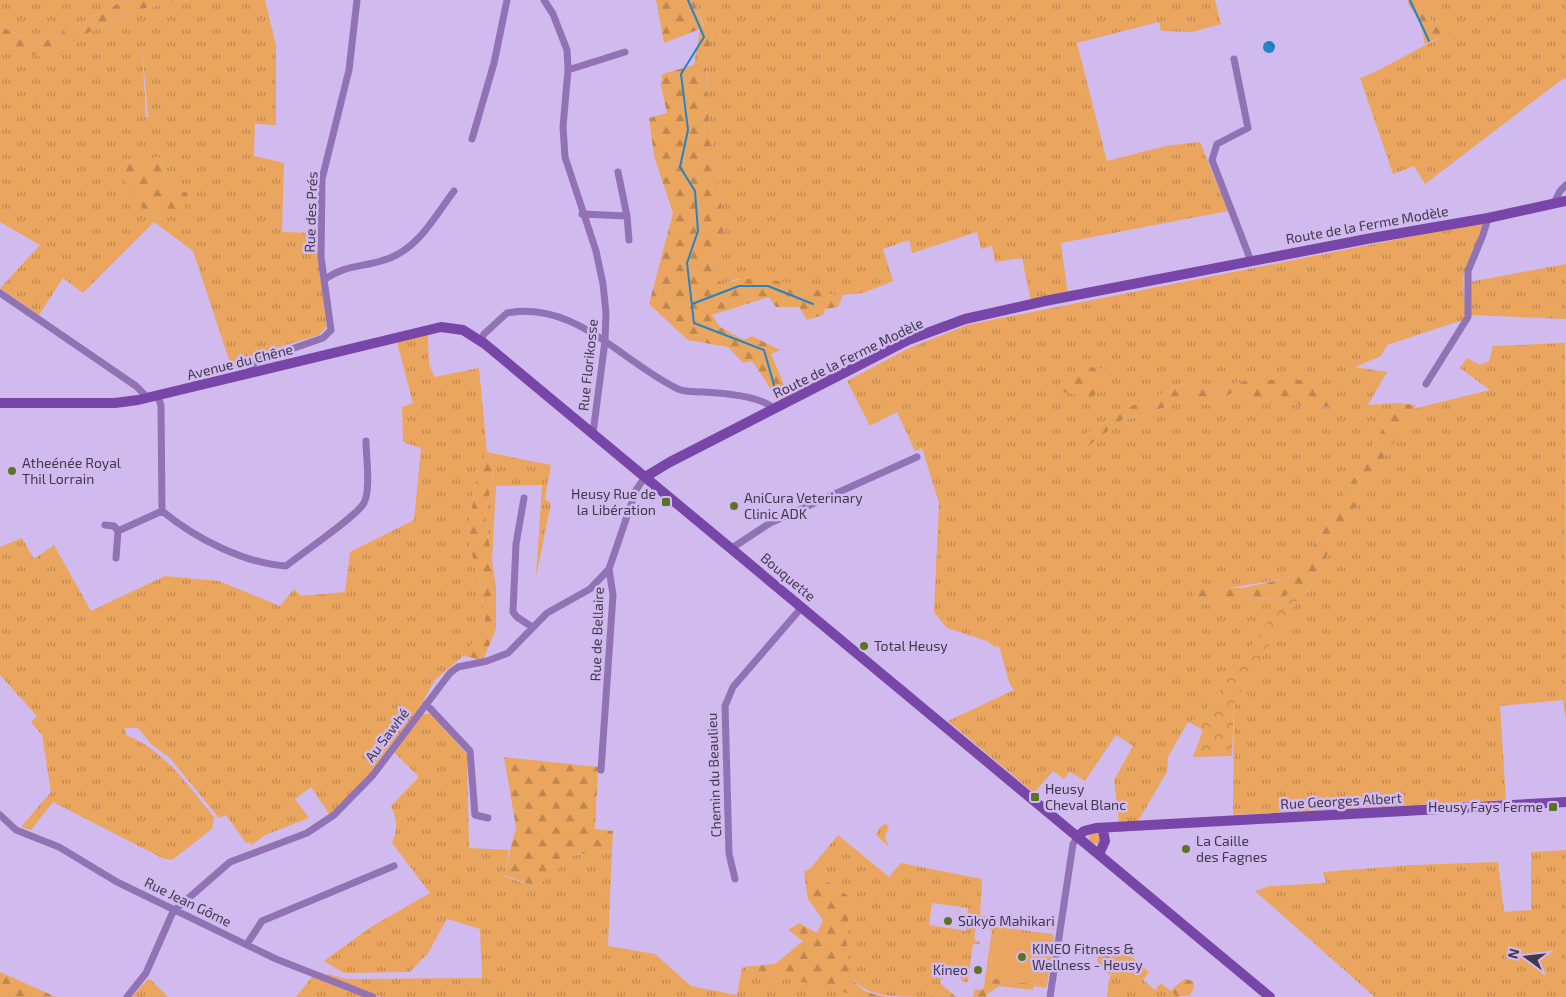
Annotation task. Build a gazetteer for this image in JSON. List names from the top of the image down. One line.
{"streets":{"main road":["Route de la Ferme Modèle","Avenue du Chêne","Bouquette","Rue Georges Albert"],"street":["Rue des Prés","Rue Florikosse","Rue de Bellaire","Au Sawhé","Chemin du Beaulieu","Rue Jean Gôme"]},"crossings":[["Rue des Prés","Avenue du Chêne"],["Route de la Ferme Modèle","Bouquette"],["Route de la Ferme Modèle","Rue de Bellaire"],["Avenue du Chêne","Bouquette"],["Rue Florikosse","Bouquette"],["Bouquette","Rue de Bellaire"],["Bouquette","Chemin du Beaulieu"],["Bouquette","Rue Georges Albert"],["Rue de Bellaire","Au Sawhé"],["Au Sawhé","Rue Jean Gôme"]],"places":{"other":["Atheénée Royal Thil Lorrain","AniCura Veterinary Clinic ADK","Total Heusy","La Caille des Fagnes","Sūkyō Mahikari","KINEO Fitness & Wellness - Heusy","Kineo"],"transit":["Heusy Rue de la Libération","Heusy Cheval Blanc","Heusy Fays Ferme"]},"north":"left"}
